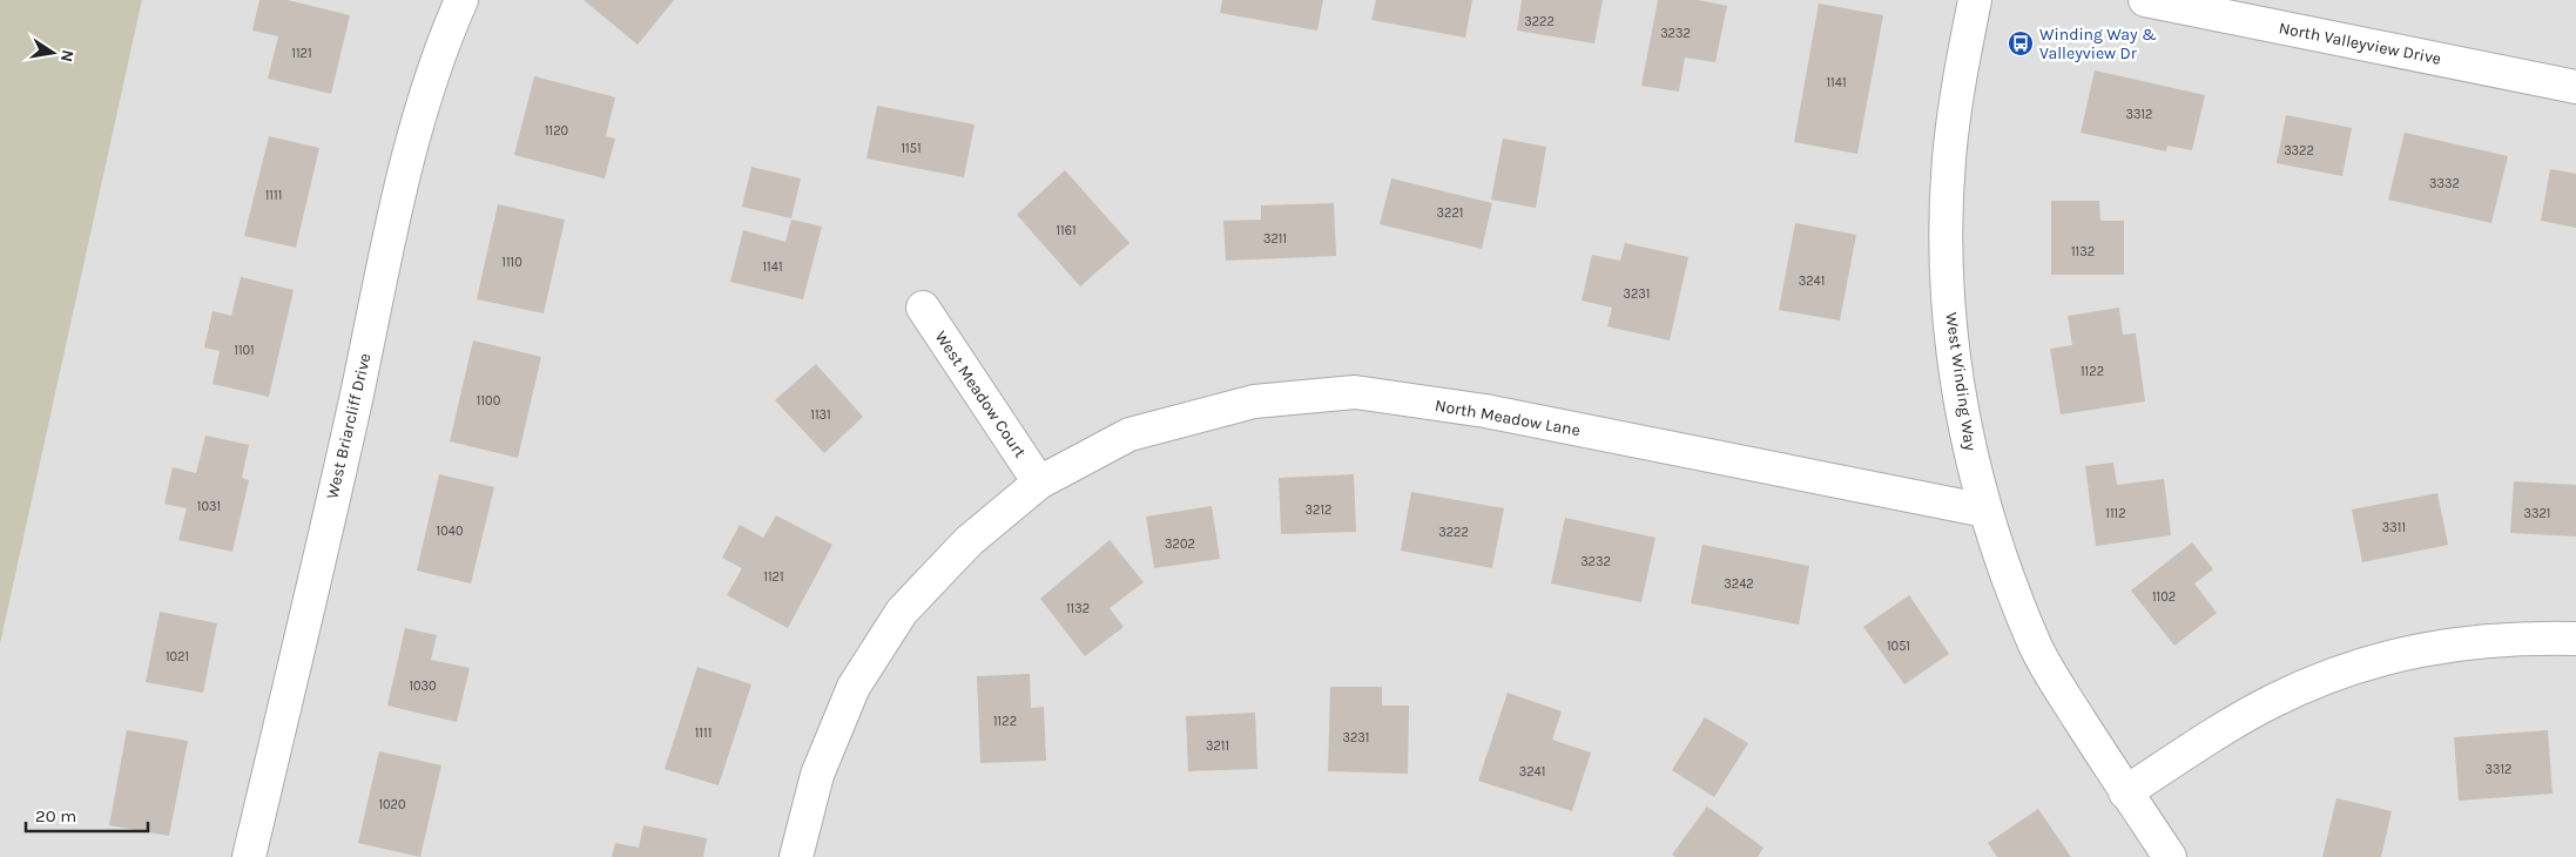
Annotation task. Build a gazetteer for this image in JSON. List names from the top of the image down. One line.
{"streets":{"street":["North Valleyview Drive","West Winding Way","West Meadow Court","North Meadow Lane","West Briarcliff Drive"]},"crossings":[["West Winding Way","North Meadow Lane"],["West Meadow Court","North Meadow Lane"]],"places":{"bus stop":["Winding Way & Valleyview Dr"]},"house_numbers":["3222","3232","1121","1141","3312","1120","1151","3322","3332","1111","3221","1161","3211","1132","1110","1141","3241","3231","1101","1122","1100","1131","1031","3212","1112","3321","3311","1040","3222","3202","3232","1121","3242","1102","1132","1051","1021","1030","1122","1111","3231","3211","3312","3241","1020"],"scale_bar":"20 m","north":"right"}
